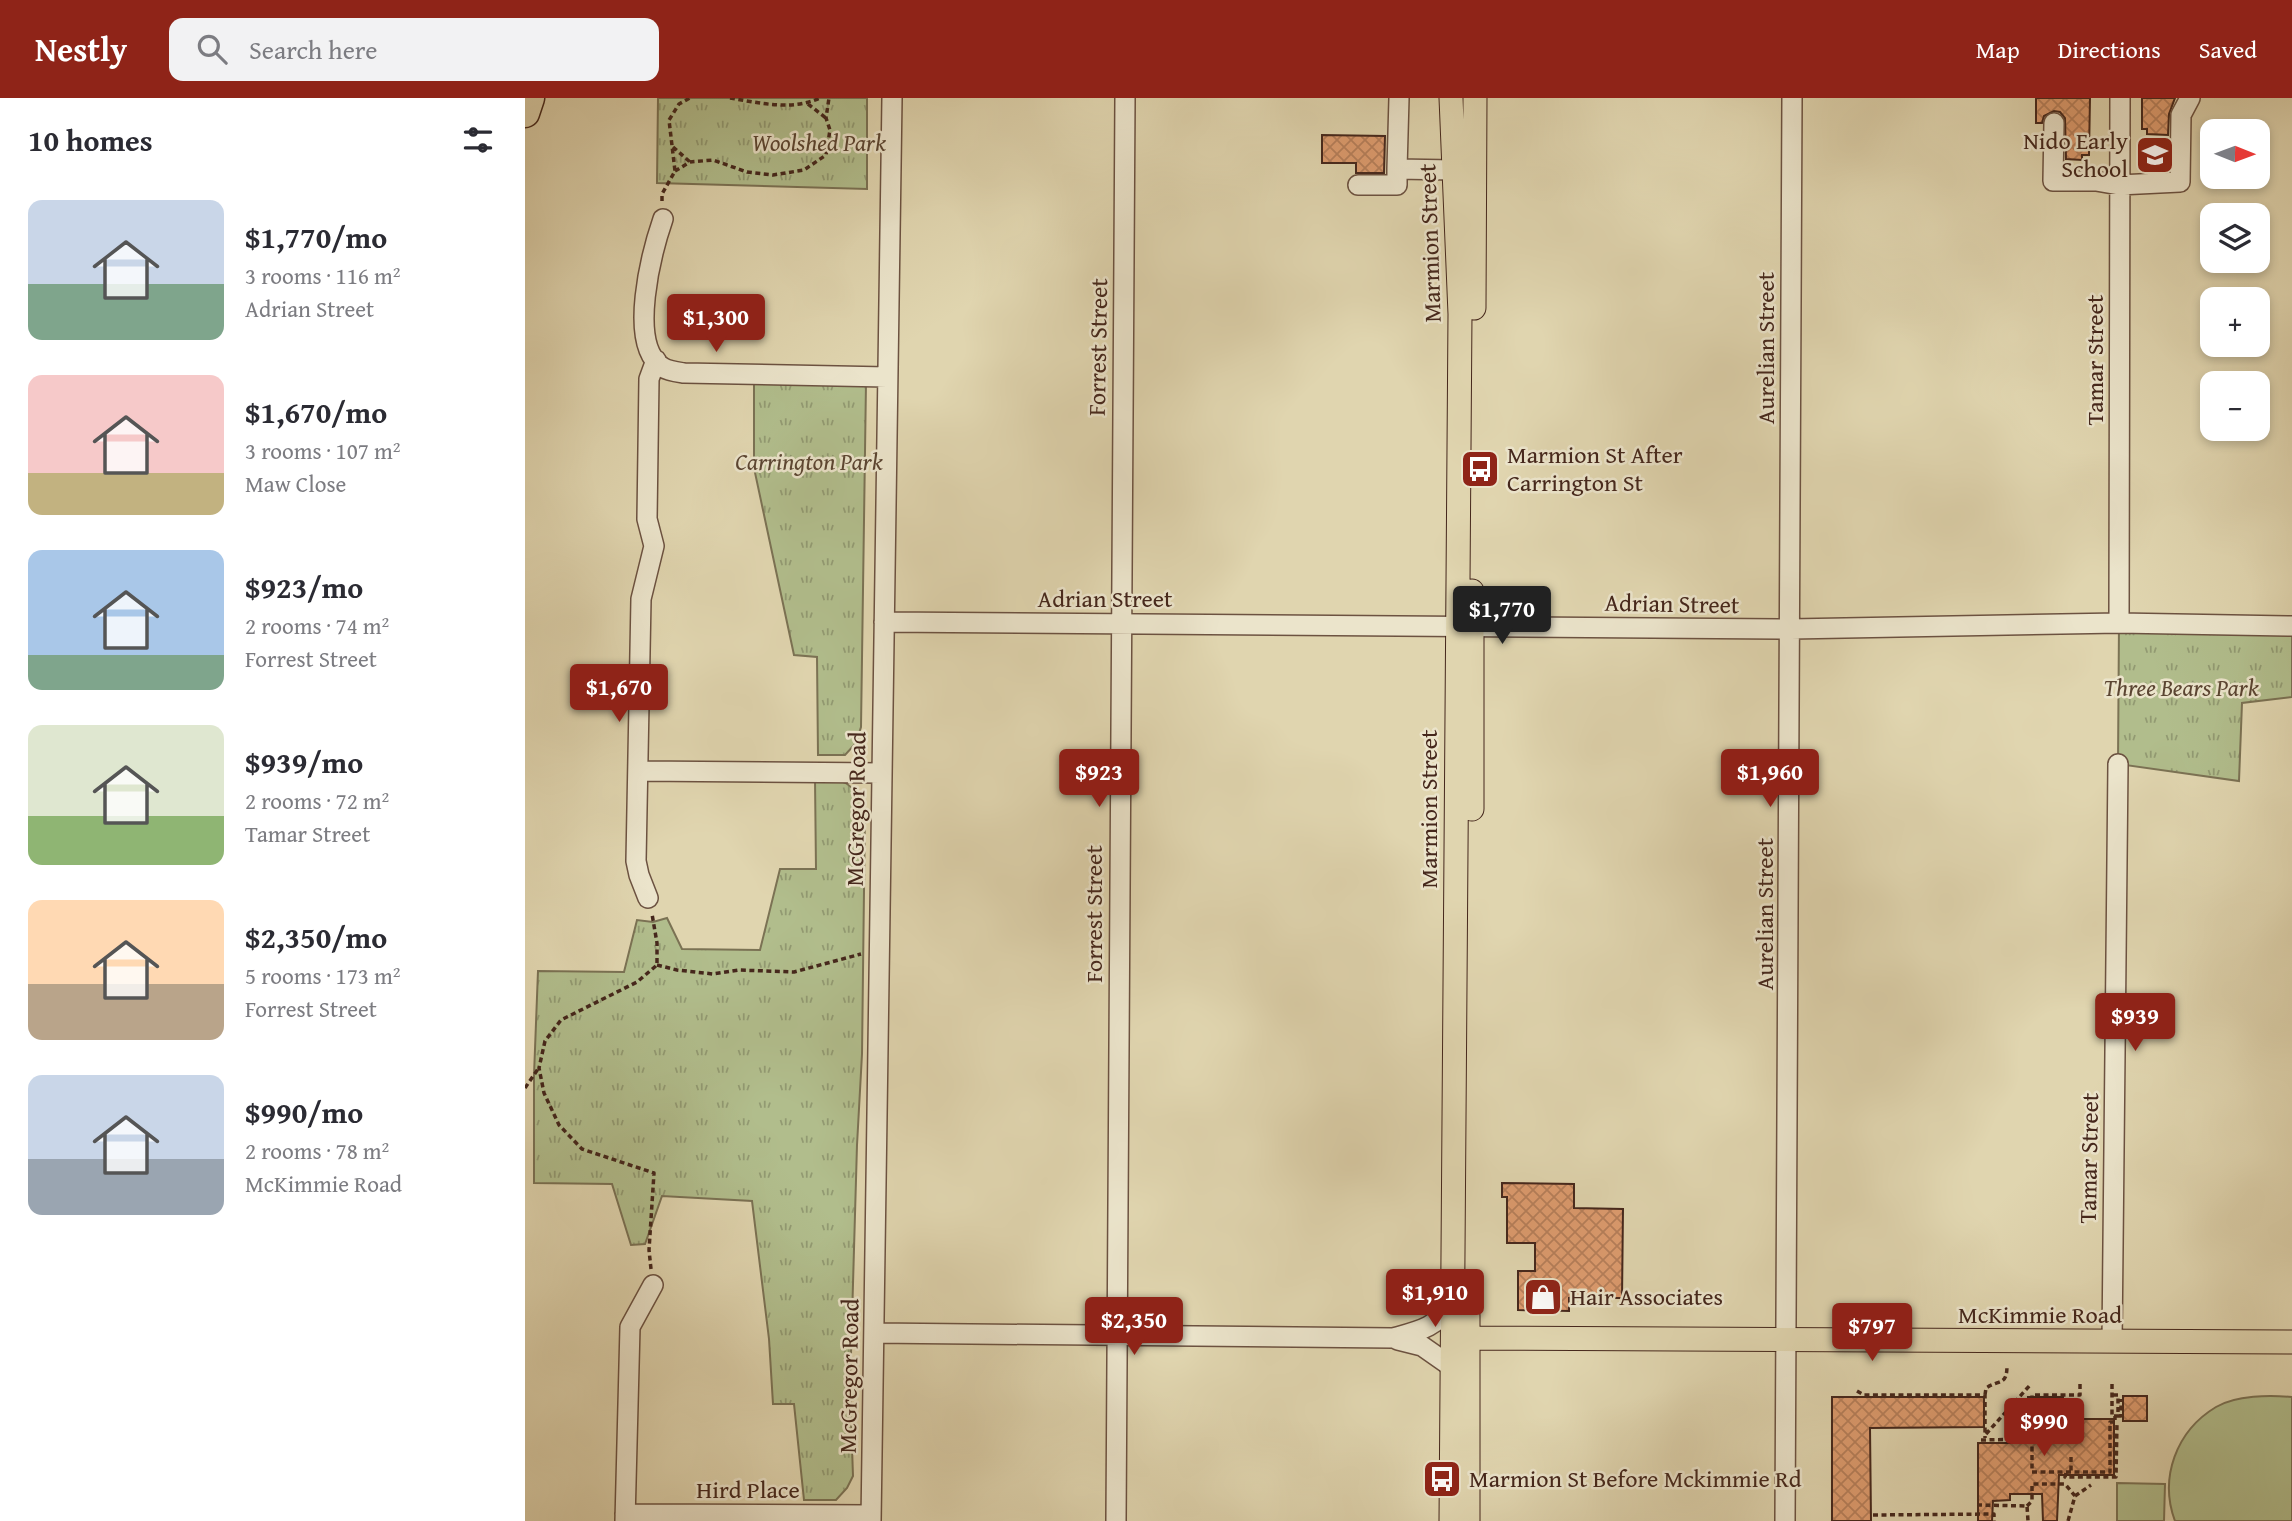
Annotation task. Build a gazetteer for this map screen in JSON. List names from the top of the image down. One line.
{"streets":{"main road":["Marmion Street","McKimmie Road"],"street":["Forrest Street","Aurelian Street","Tamar Street","Adrian Street","McGregor Road","Hird Place"]},"crossings":[["Marmion Street","Adrian Street"],["Marmion Street","McKimmie Road"],["Forrest Street","Adrian Street"],["Aurelian Street","Adrian Street"],["Aurelian Street","McKimmie Road"],["Tamar Street","Adrian Street"],["Tamar Street","McKimmie Road"],["Adrian Street","McGregor Road"],["McGregor Road","Hird Place"]],"parks":["Woolshed Park","Carrington Park","Three Bears Park"],"places":{"school or university":["Nido Early School"],"bus stop":["Marmion St After Carrington St","Marmion St Before Mckimmie Rd"],"shop":["Hair Associates"]},"north":"right","page":{"header":"Nestly","search":"Search here","nav":["Map","Directions","Saved"],"heading":"10 homes","map_buttons":["+","−"],"list":[{"name":"$1,770/mo","note":"3 rooms · 116 m² · Adrian Street"},{"name":"$1,670/mo","note":"3 rooms · 107 m² · Maw Close"},{"name":"$923/mo","note":"2 rooms · 74 m² · Forrest Street"},{"name":"$939/mo","note":"2 rooms · 72 m² · Tamar Street"},{"name":"$2,350/mo","note":"5 rooms · 173 m² · Forrest Street"},{"name":"$990/mo","note":"2 rooms · 78 m² · McKimmie Road"}],"price":["$1,300","$1,770","$1,670","$923","$1,960","$939","$1,910","$2,350","$797","$990"]}}
